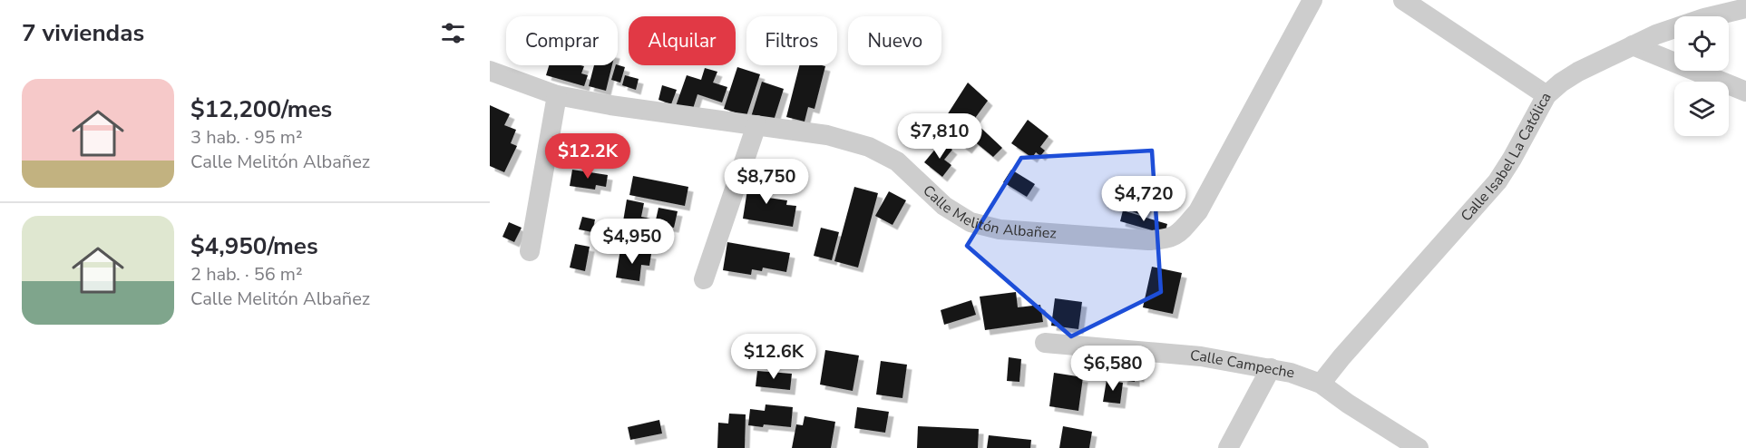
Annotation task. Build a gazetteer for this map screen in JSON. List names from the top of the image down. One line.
{"streets":{"street":["Calle Isabel La Católica","Calle Melitón Albañez","Calle Campeche"]},"crossings":[["Calle Isabel La Católica","Calle Campeche"]],"page":{"heading":"7 viviendas","chip":["Comprar","Alquilar","Filtros","Nuevo"],"list":[{"name":"$12,200/mes","note":"3 hab. · 95 m² · Calle Melitón Albañez"},{"name":"$4,950/mes","note":"2 hab. · 56 m² · Calle Melitón Albañez"}],"price":["$7,810","$12.2K","$8,750","$4,720","$4,950","$12.6K","$6,580"]}}
